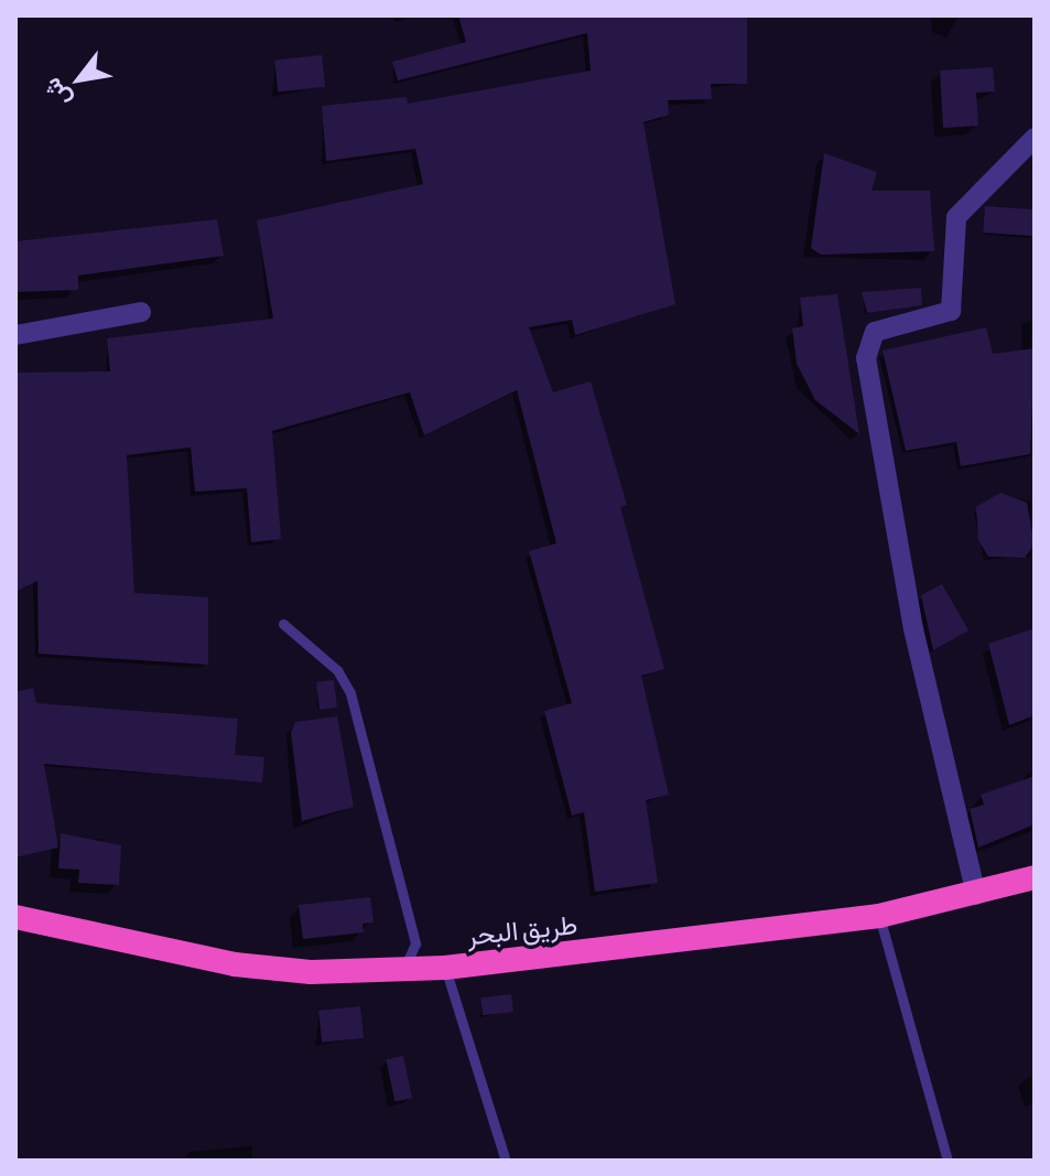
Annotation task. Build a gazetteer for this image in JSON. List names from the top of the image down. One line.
{"streets":{"highway":["طريق البحر"]},"north":"bottom left"}
